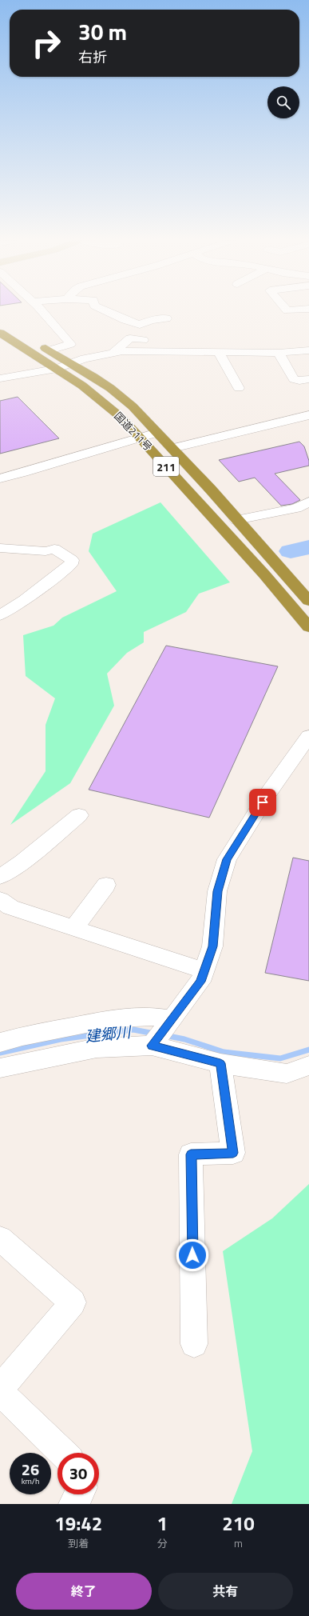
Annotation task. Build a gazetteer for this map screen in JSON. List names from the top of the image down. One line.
{"streets":{"highway":["国道211号","211"]},"water":["建郷川"],"page":{"turn":["30 m","右折"],"speed":"26 km/h","limit":"30","eta":["19:42","到着","1","分","210","m"],"buttons":["終了","共有"]}}
